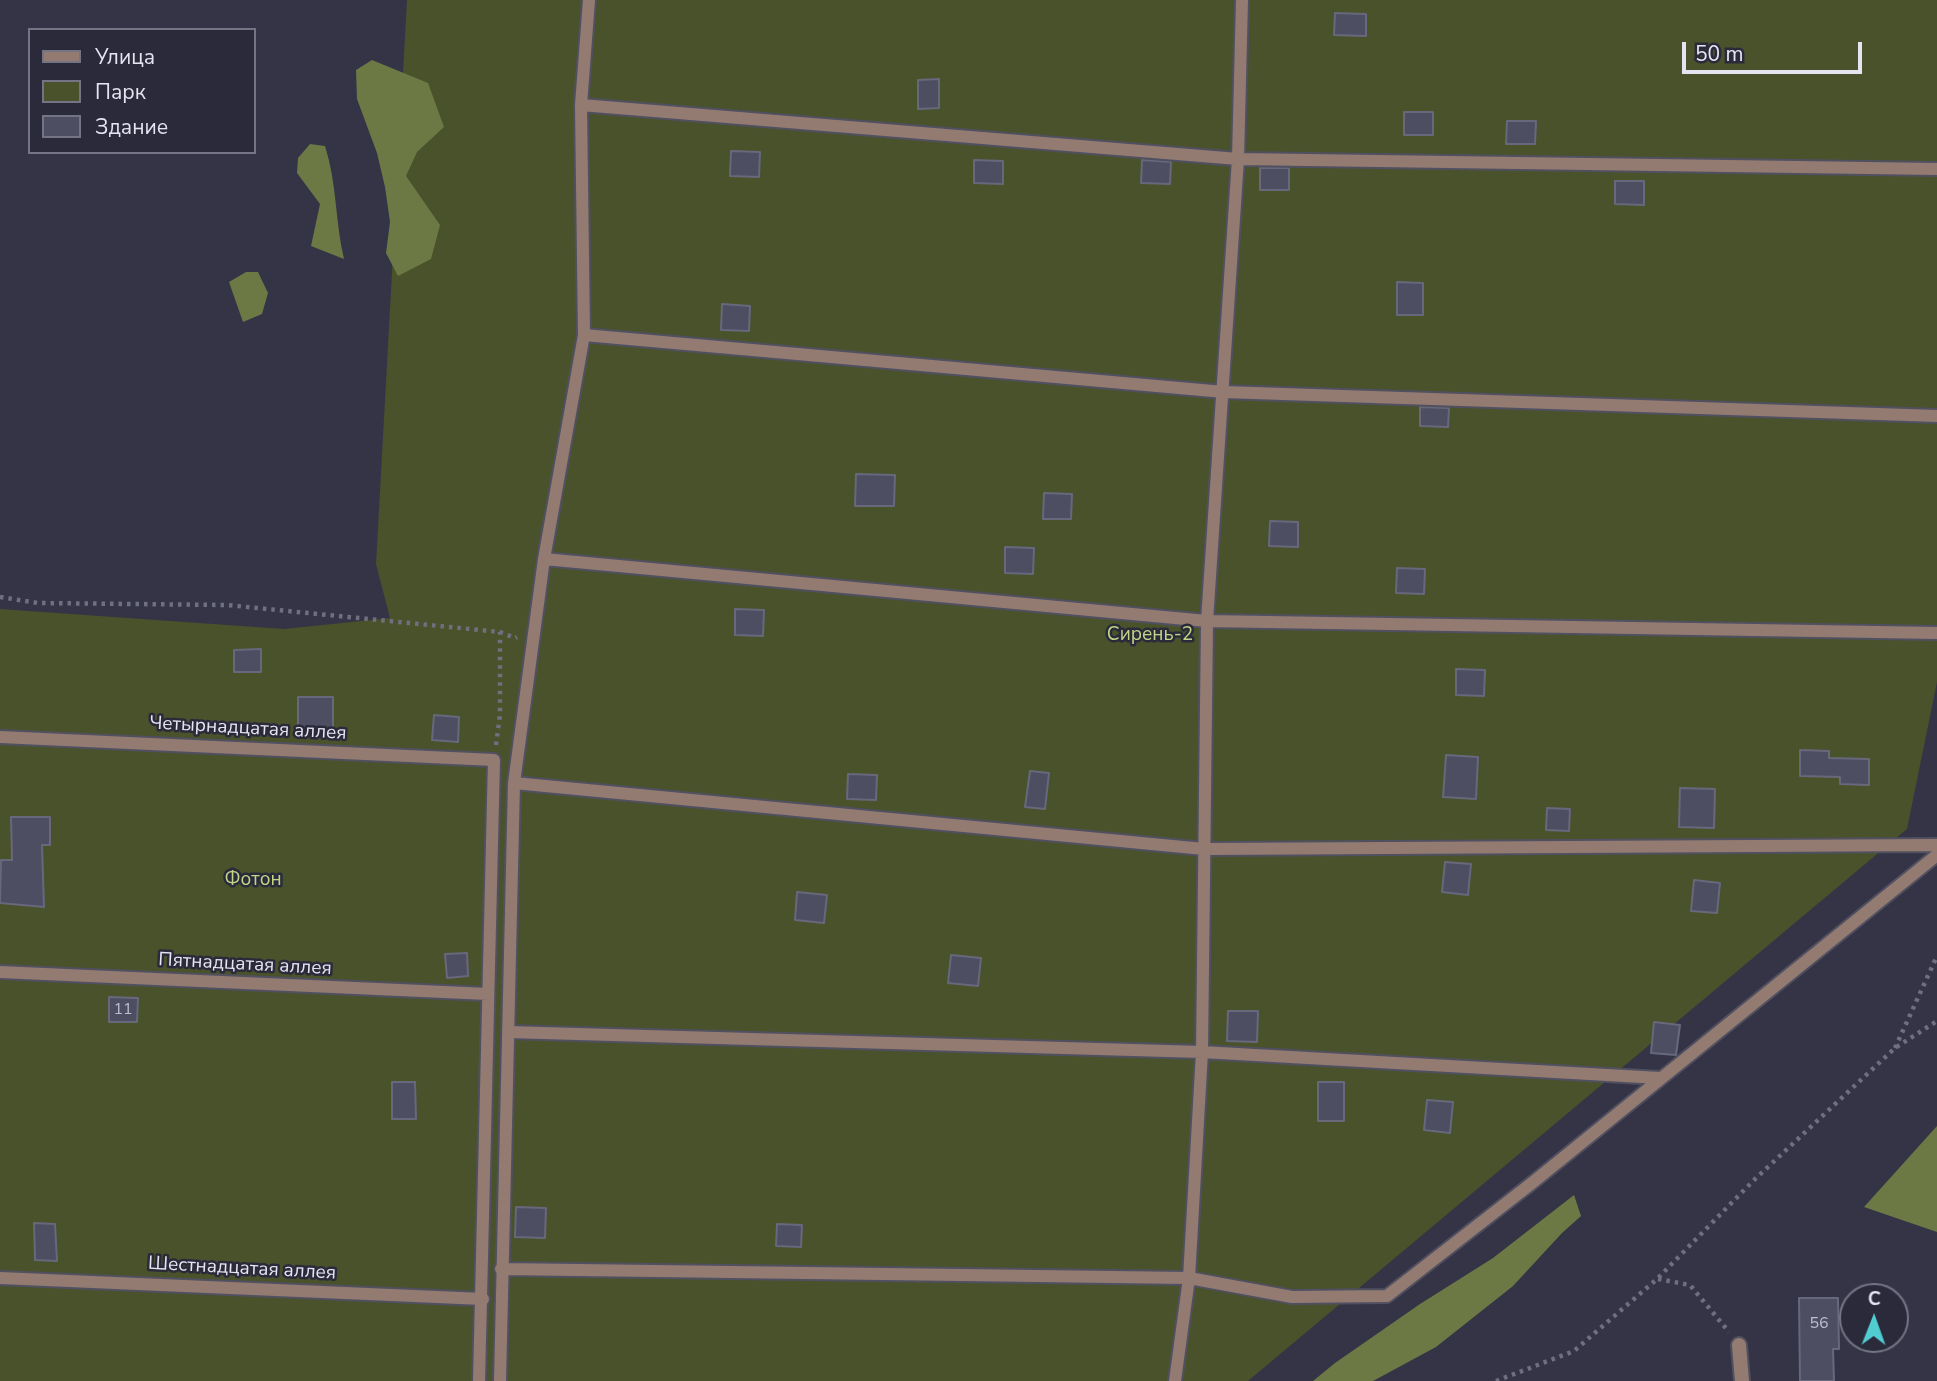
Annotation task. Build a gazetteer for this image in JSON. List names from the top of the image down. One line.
{"streets":{"lane":["Четырнадцатая аллея","Пятнадцатая аллея","Шестнадцатая аллея"]},"parks":["Сирень-2","Фотон"],"house_numbers":["11","56"],"legend":["Улица","Парк","Здание"],"scale_bar":"50 m","north":"top"}
